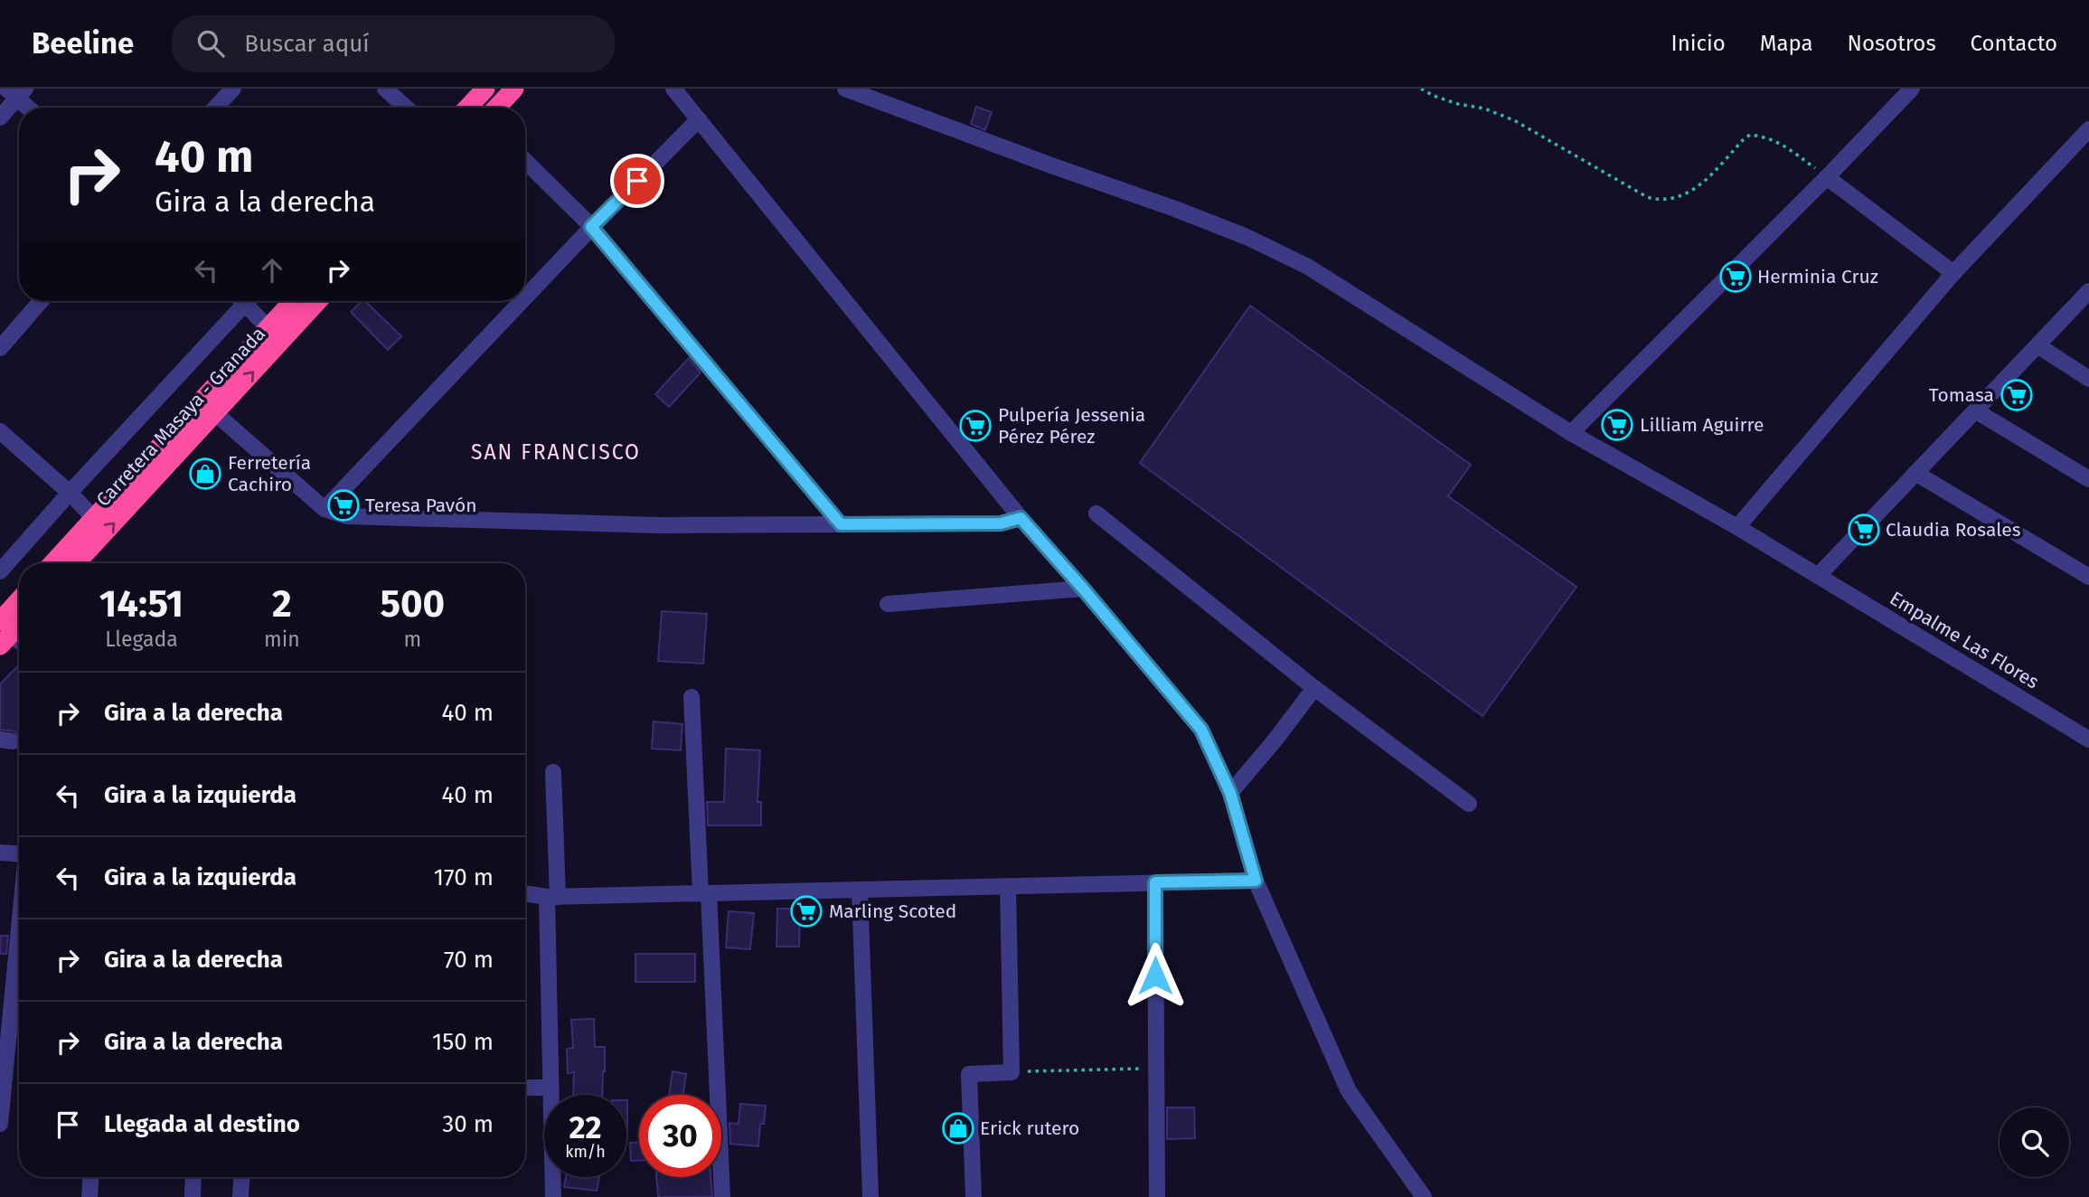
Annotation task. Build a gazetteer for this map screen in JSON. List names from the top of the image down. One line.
{"streets":{"highway":["Carretera Masaya - Granada"],"street":["Empalme Las Flores"]},"districts":["SAN FRANCISCO"],"places":{"supermarket":["Herminia Cruz","Tomasa","Lilliam Aguirre","Pulpería Jessenia Pérez Pérez","Teresa Pavón","Claudia Rosales","Marling Scoted"],"shop":["Ferretería Cachiro","Erick rutero"]},"page":{"header":"Beeline","search":"Buscar aquí","nav":["Inicio","Mapa","Nosotros","Contacto"],"turn":["40 m","Gira a la derecha"],"eta":["14:51","Llegada","2","min","500","m"],"list":[{"name":"Gira a la derecha","value":"40 m"},{"name":"Gira a la izquierda","value":"40 m"},{"name":"Gira a la izquierda","value":"170 m"},{"name":"Gira a la derecha","value":"70 m"},{"name":"Gira a la derecha","value":"150 m"},{"name":"Llegada al destino","value":"30 m"}],"speed":"22 km/h","limit":"30"}}
